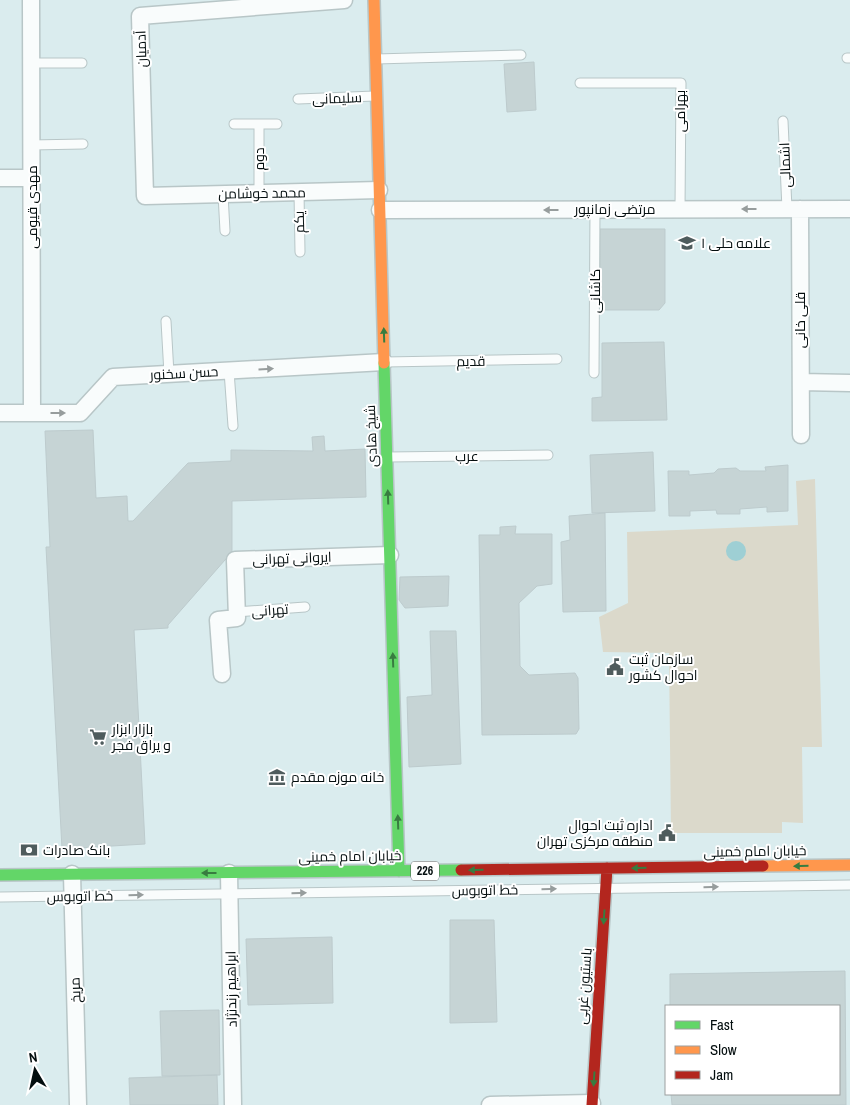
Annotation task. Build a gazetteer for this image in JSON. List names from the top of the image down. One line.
{"streets":{"street":["آدمیان","محمد خوشامن","مهدی قیومی","مرتضی زمانپور","قلی خانی","حسن سخنور","شیخ هادی","ایروانی تهرانی","خیابان امام خمینی","226","باستیون غربی","ابراهیم زندنژاد","مریخ"],"lane":["سلیمانی","بهرامی","دوم","اشمالی","یکم","کاشانی","قدیم","عرب","تهرانی","خط اتوبوس"]},"crossings":[["آدمیان","محمد خوشامن"],["سلیمانی","شیخ هادی"],["بهرامی","مرتضی زمانپور"],["دوم","محمد خوشامن"],["اشمالی","مرتضی زمانپور"],["اشمالی","قلی خانی"],["محمد خوشامن","یکم"],["محمد خوشامن","شیخ هادی"],["مهدی قیومی","حسن سخنور"],["مرتضی زمانپور","کاشانی"],["مرتضی زمانپور","قلی خانی"],["مرتضی زمانپور","شیخ هادی"],["قدیم","حسن سخنور"],["قدیم","شیخ هادی"],["حسن سخنور","شیخ هادی"],["شیخ هادی","عرب"],["شیخ هادی","ایروانی تهرانی"],["شیخ هادی","خیابان امام خمینی"],["ایروانی تهرانی","تهرانی"],["خیابان امام خمینی","باستیون غربی"],["خیابان امام خمینی","ابراهیم زندنژاد"],["خیابان امام خمینی","مریخ"],["خط اتوبوس","باستیون غربی"],["خط اتوبوس","ابراهیم زندنژاد"],["خط اتوبوس","مریخ"]],"one_way":["مرتضی زمانپور","حسن سخنور","شیخ هادی","خیابان امام خمینی","خط اتوبوس","باستیون غربی"],"places":{"school or university":["علامه حلی ۱"],"public building":["سازمان ثبت احوال کشور","اداره ثبت احوال منطقه مركزی تهران"],"supermarket":["بازار ابزار و یراق فجر"],"museum":["خانه موزه مقدم"],"bank":["بانک صادرات"]},"legend":["Fast","Slow","Jam"],"north":"top"}
